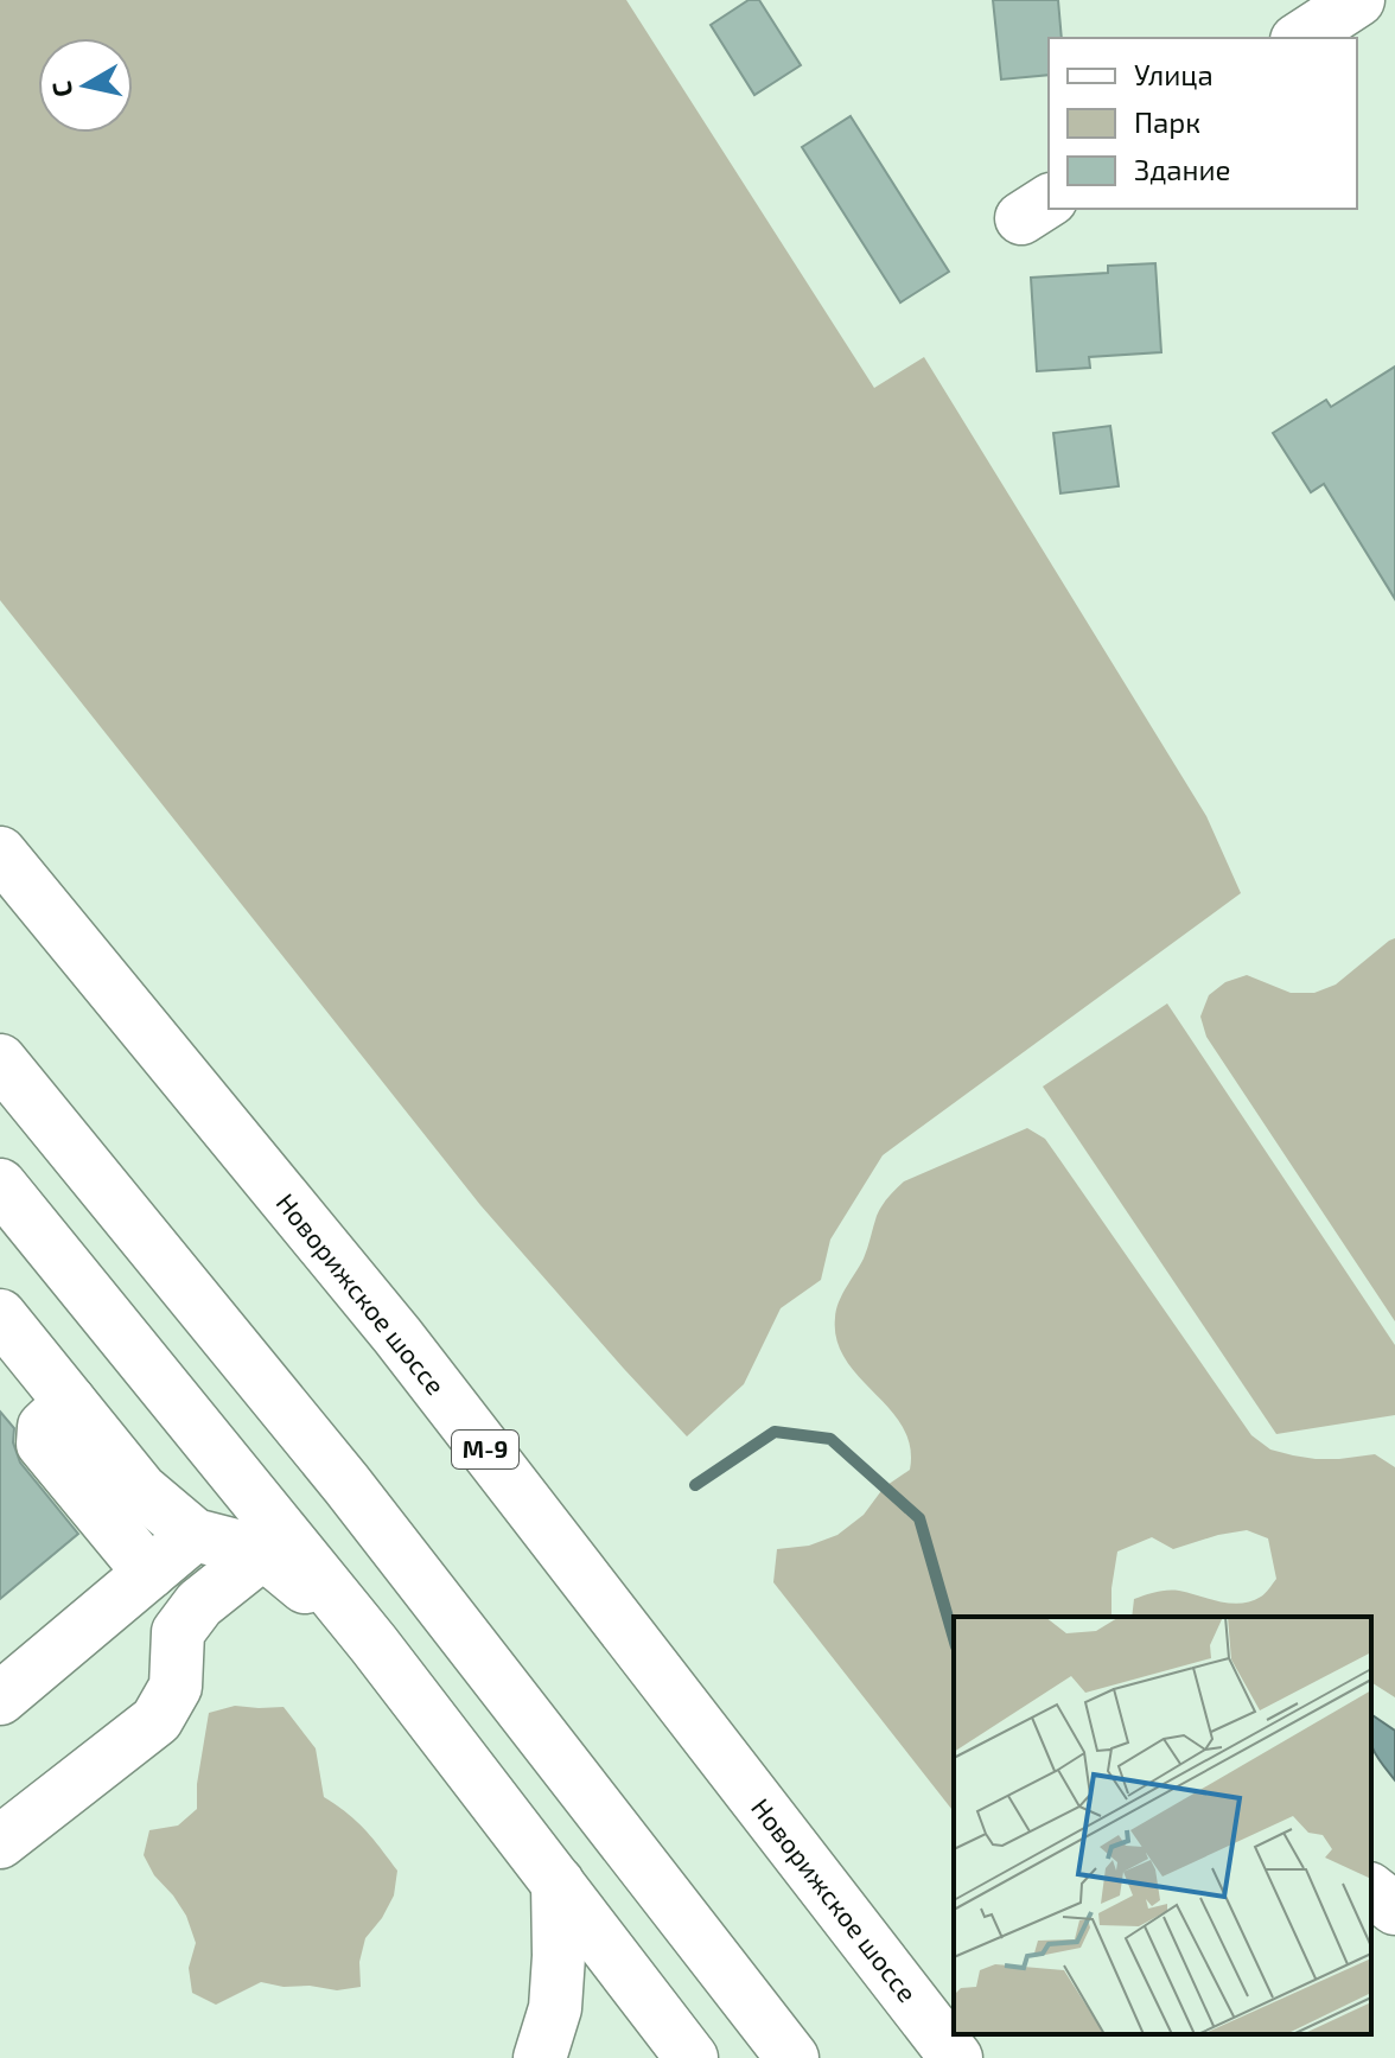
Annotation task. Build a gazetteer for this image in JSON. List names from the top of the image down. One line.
{"streets":{"main road":["Новорижское шоссе","М-9"]},"legend":["Улица","Парк","Здание"],"north":"left"}
